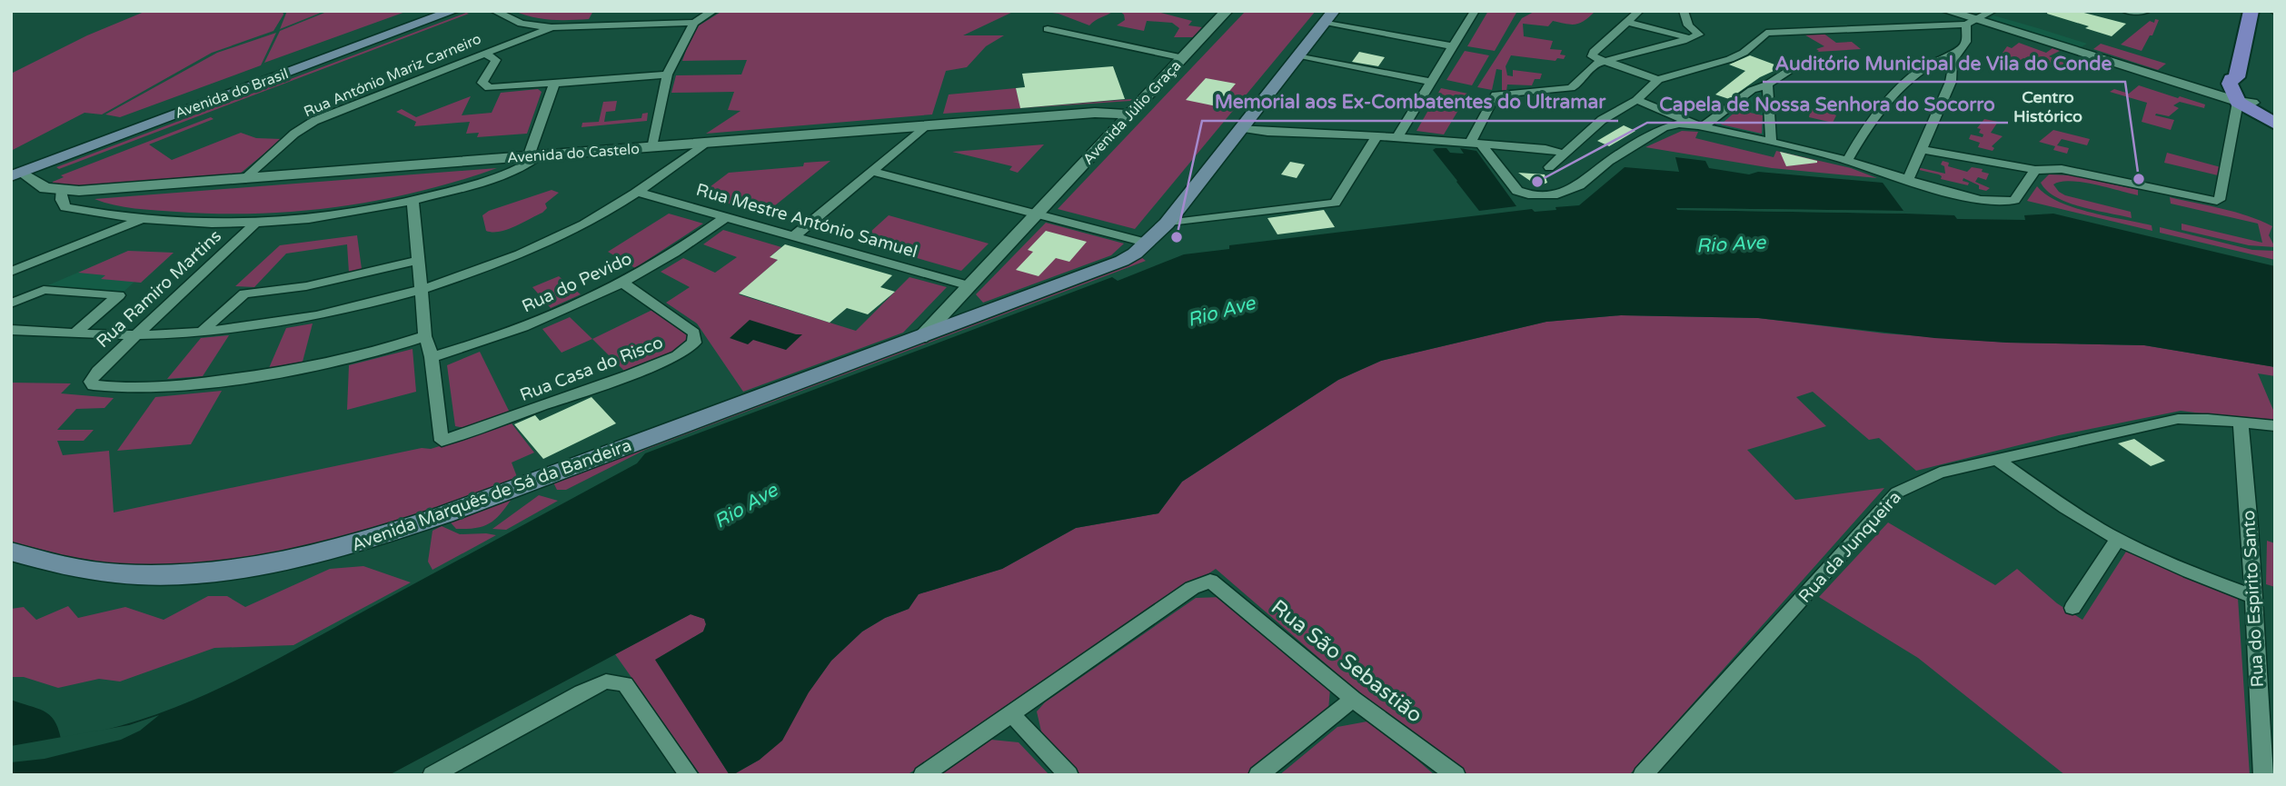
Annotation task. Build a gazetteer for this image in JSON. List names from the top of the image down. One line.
{"streets":{"main road":["Avenida do Brasil","Avenida Marquês de Sá da Bandeira"],"street":["Rua António Mariz Carneiro","Avenida Júlio Graça","Avenida do Castelo","Rua Mestre António Samuel","Rua do Pevido","Rua Ramiro Martins","Rua Casa do Risco","Rua da Junqueira","Rua do Espirito Santo","Rua São Sebastião"]},"crossings":[["Rua António Mariz Carneiro","Avenida do Castelo"],["Avenida do Brasil","Avenida do Castelo"],["Avenida Júlio Graça","Avenida do Castelo"],["Avenida Júlio Graça","Rua Mestre António Samuel"],["Avenida Júlio Graça","Avenida Marquês de Sá da Bandeira"],["Rua Mestre António Samuel","Rua do Pevido"],["Rua do Pevido","Rua Casa do Risco"],["Rua da Junqueira","Rua do Espirito Santo"]],"districts":["Centro Histórico"],"water":["Rio Ave"],"places":["Auditório Municipal de Vila do Conde","Capela de Nossa Senhora do Socorro","Memorial aos Ex-Combatentes do Ultramar"]}
